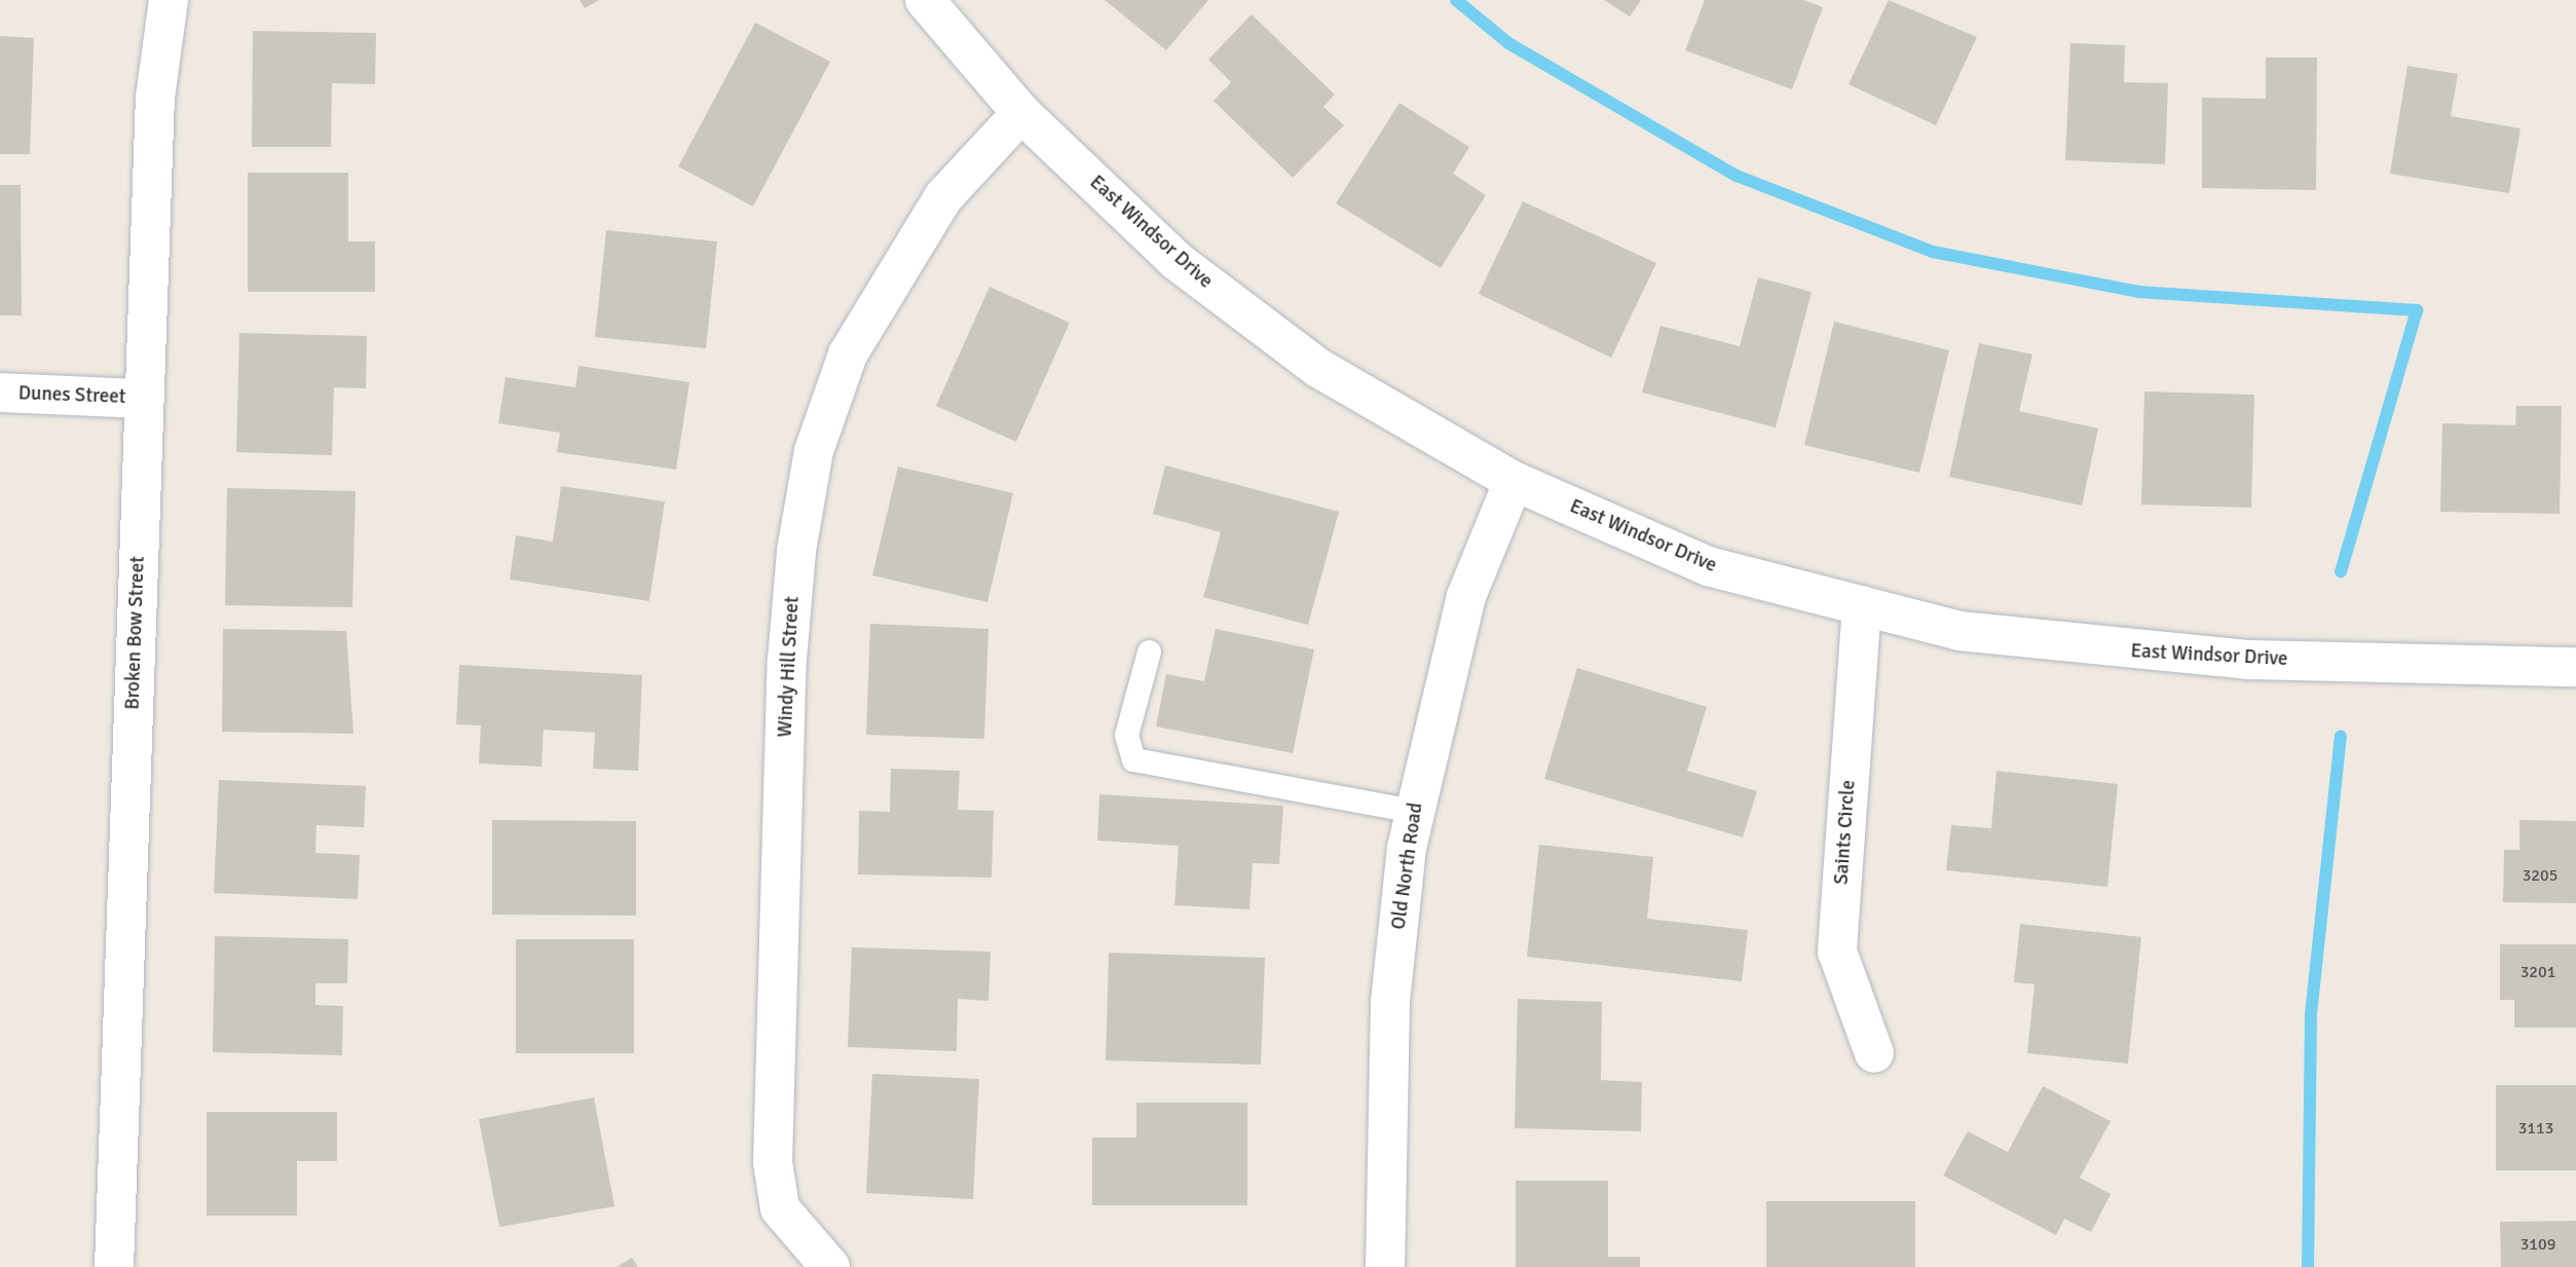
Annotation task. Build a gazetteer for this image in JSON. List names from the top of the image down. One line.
{"streets":{"street":["East Windsor Drive","Dunes Street","Broken Bow Street","Windy Hill Street","Saints Circle","Old North Road"]},"crossings":[["East Windsor Drive","Windy Hill Street"],["East Windsor Drive","Saints Circle"],["East Windsor Drive","Old North Road"],["Dunes Street","Broken Bow Street"]],"house_numbers":["3205","3201","3113","3109"]}
